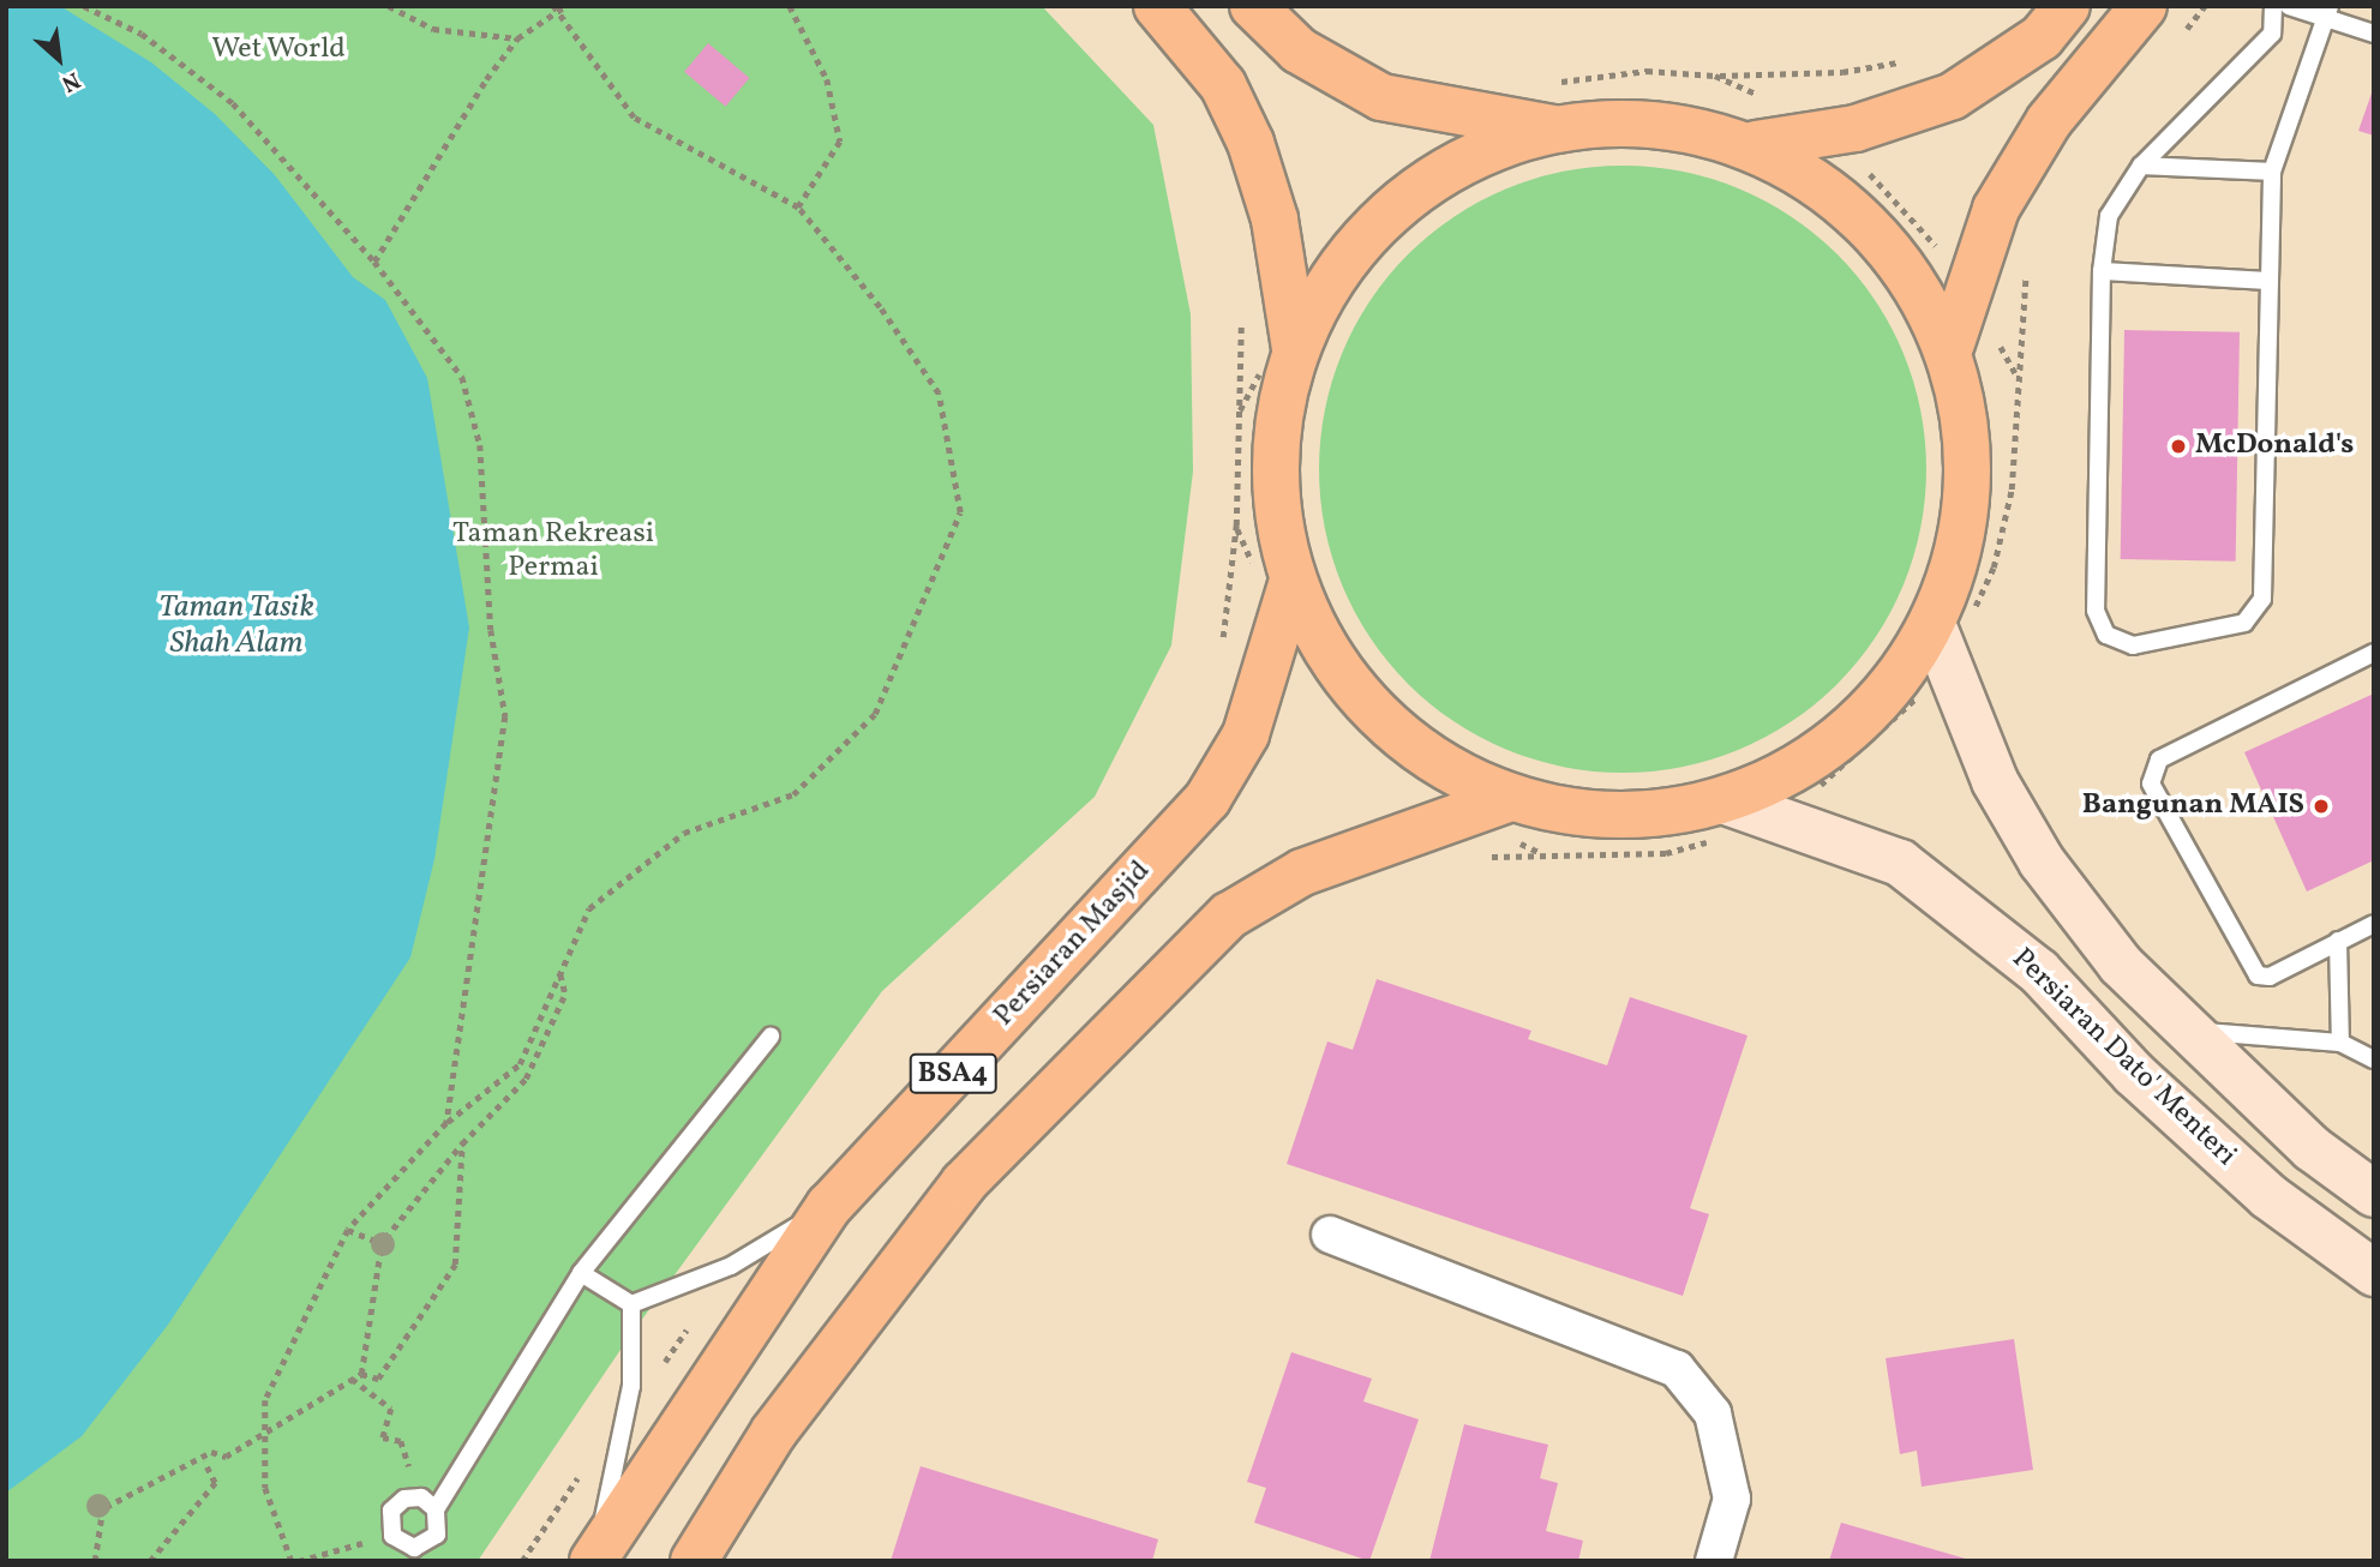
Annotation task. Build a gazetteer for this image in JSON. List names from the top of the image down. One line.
{"streets":{"main road":["Persiaran Masjid","Persiaran Dato' Menteri","BSA4"]},"water":["Taman Tasik Shah Alam"],"parks":["Wet World","Taman Rekreasi Permai"],"places":["McDonald's","Bangunan MAIS"],"north":"bottom right"}
